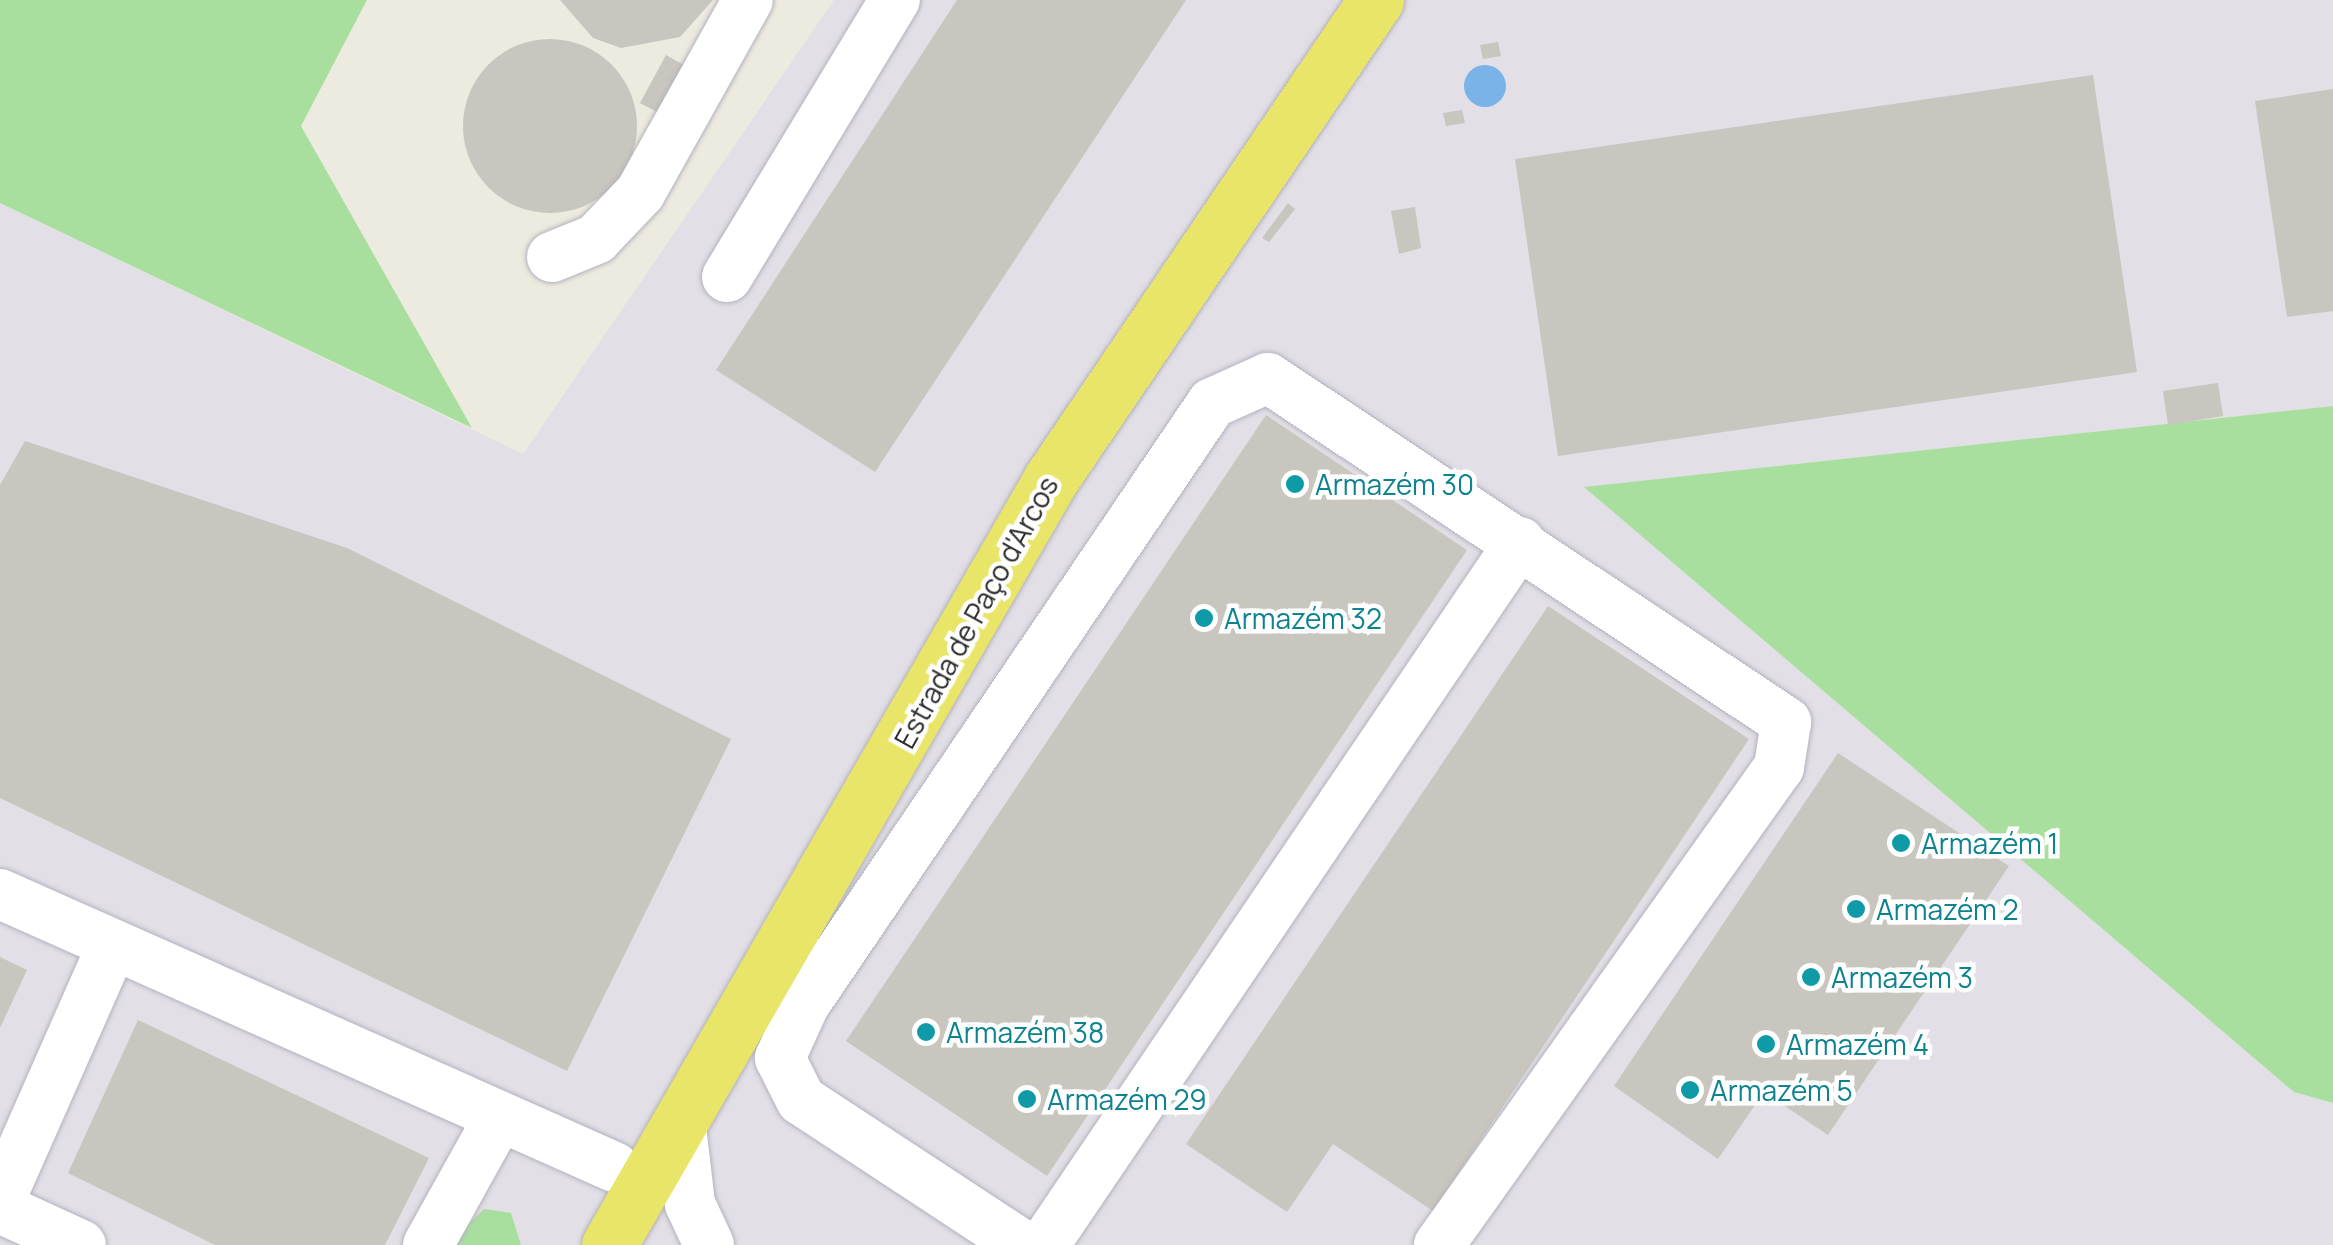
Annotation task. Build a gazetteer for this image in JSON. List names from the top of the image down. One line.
{"streets":{"main road":["Estrada de Paço d'Arcos"]},"places":["Armazém 30","Armazém 32","Armazém 1","Armazém 2","Armazém 3","Armazém 38","Armazém 4","Armazém 5","Armazém 29"]}
